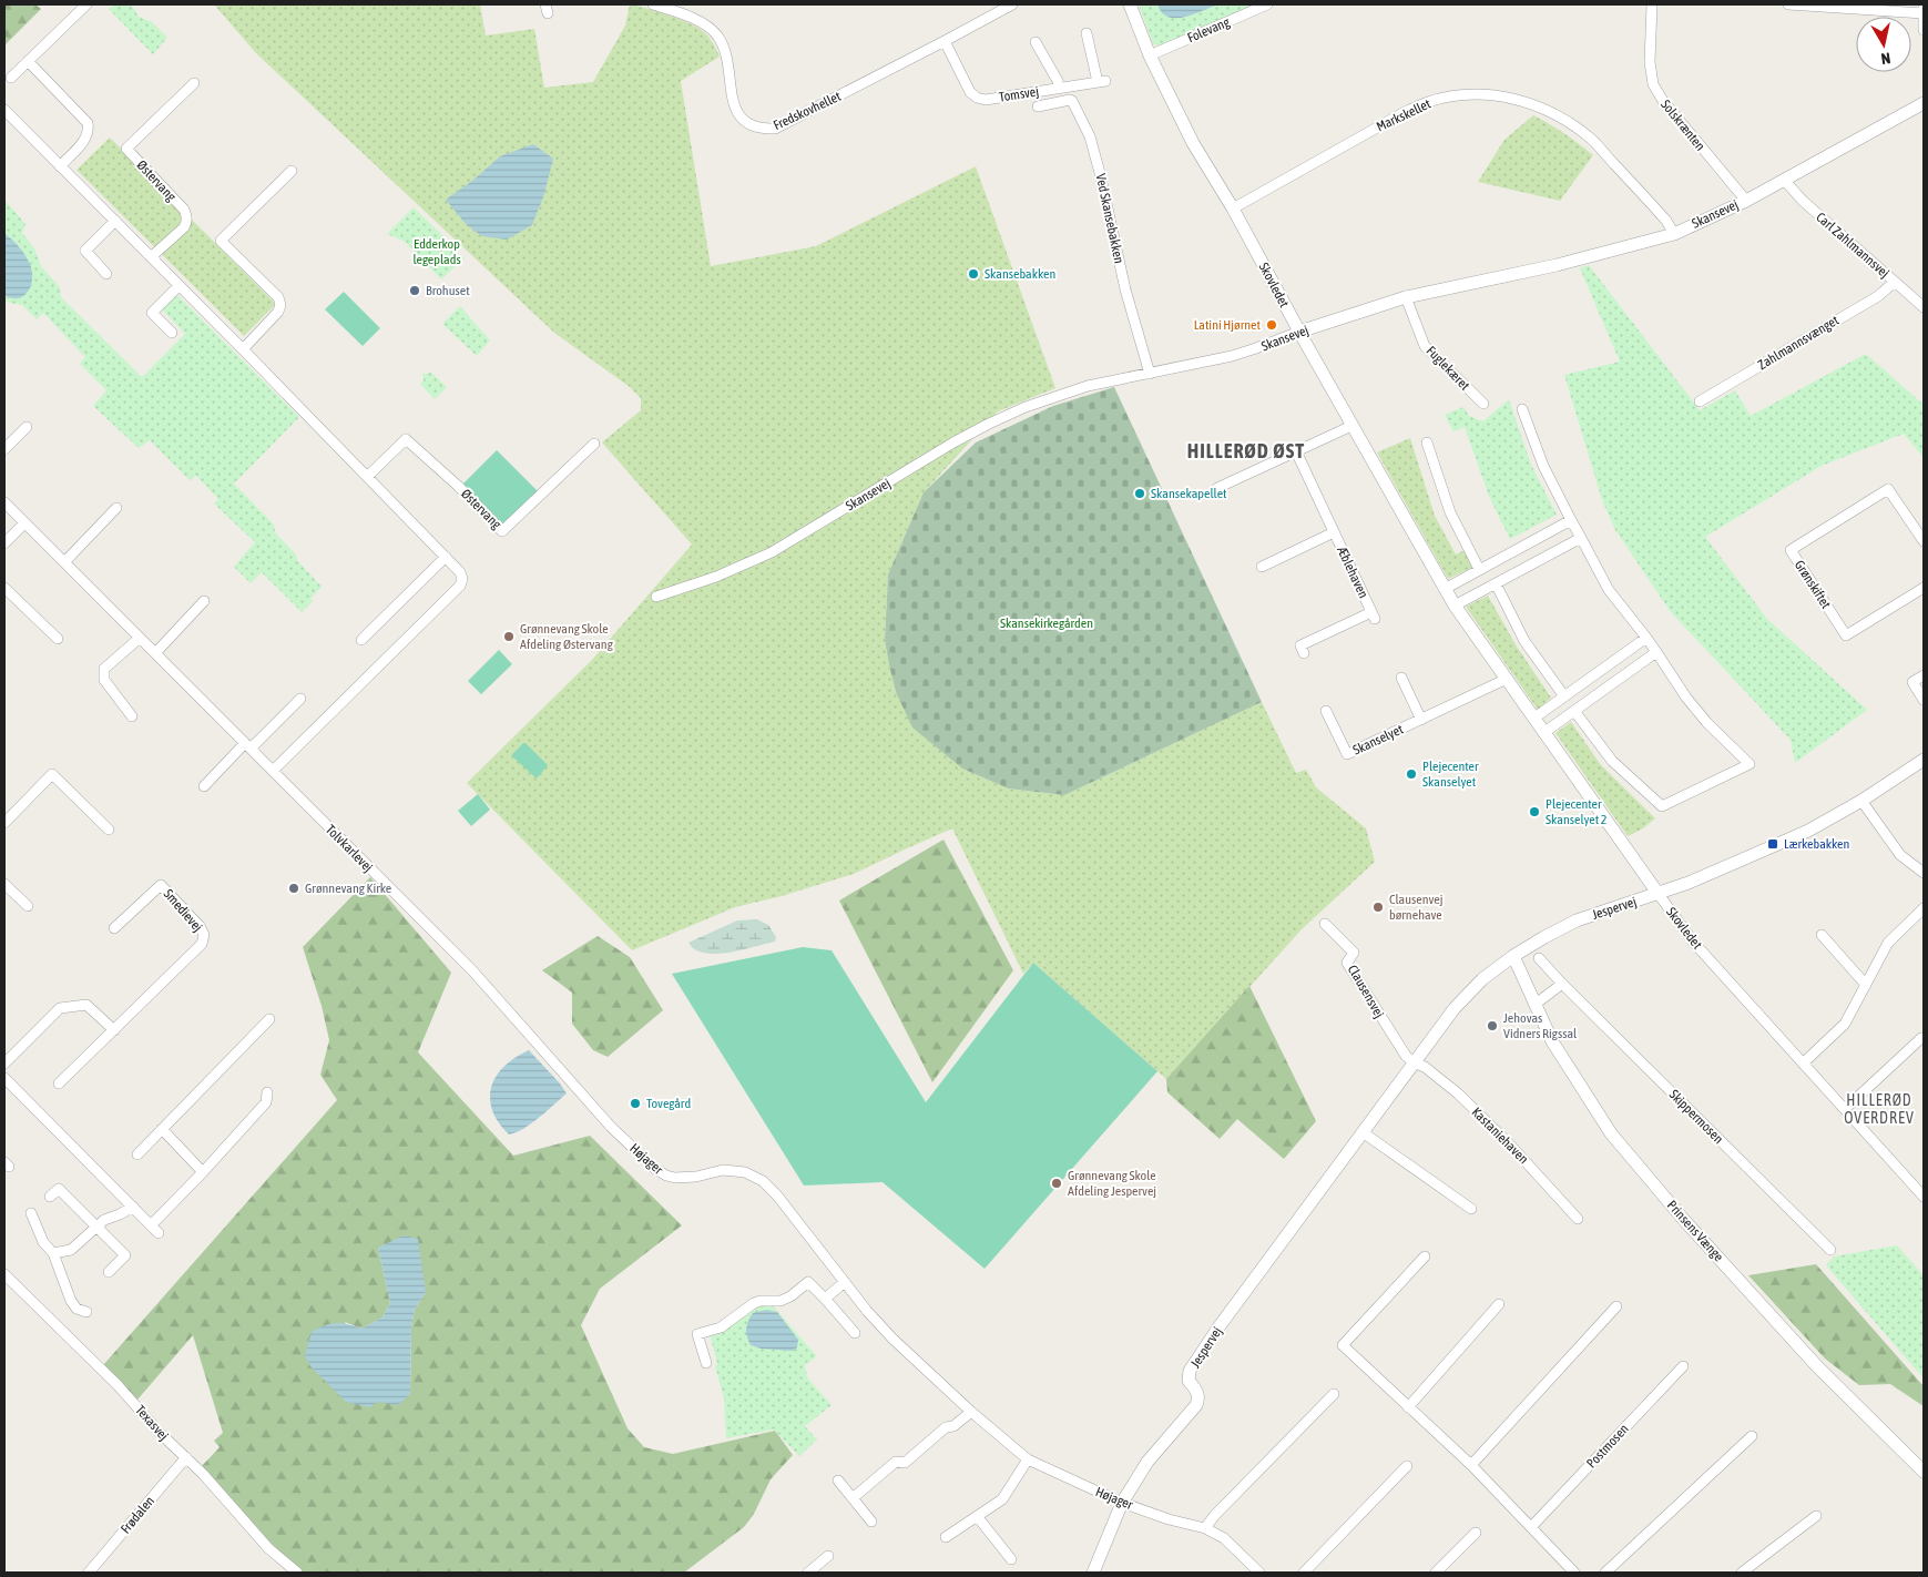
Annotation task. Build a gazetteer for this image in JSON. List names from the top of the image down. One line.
{"streets":{"street":["Folevang","Tomsvej","Fredskovhellet","Markskellet","Solskrænten","Østervang","Skansevej","Ved Skansebakken","Carl Zahlmannsvej","Skovledet","Zahlmannsvænget","Fuglekæret","Æblehaven","Grønskiftet","Skanselyet","Tolvkarlevej","Jespervej","Smedievej","Clausensvej","Skippermosen","Kastaniehaven","Højager","Prinsens Vænge","Texasvej","Postmosen","Frødalen"]},"crossings":[["Folevang","Skovledet"],["Tomsvej","Fredskovhellet"],["Markskellet","Skansevej"],["Markskellet","Skovledet"],["Solskrænten","Skansevej"],["Skansevej","Ved Skansebakken"],["Skansevej","Carl Zahlmannsvej"],["Skansevej","Skovledet"],["Skansevej","Fuglekæret"],["Carl Zahlmannsvej","Zahlmannsvænget"],["Skovledet","Skanselyet"],["Skovledet","Jespervej"],["Tolvkarlevej","Højager"],["Jespervej","Clausensvej"],["Jespervej","Kastaniehaven"],["Jespervej","Højager"],["Jespervej","Prinsens Vænge"],["Clausensvej","Kastaniehaven"],["Texasvej","Frødalen"]],"districts":["HILLERØD ØST","HILLERØD OVERDREV"],"parks":["Edderkop legeplads","Skansekirkegården"],"places":{"other":["Skansebakken","Brohuset","Latini Hjørnet","Skansekapellet","Grønnevang Skole Afdeling Østervang","Plejecenter Skanselyet","Plejecenter Skanselyet 2","Grønnevang Kirke","Clausenvej børnehave","Jehovas Vidners Rigssal","Tovegård","Grønnevang Skole Afdeling Jespervej"],"transit":["Lærkebakken"]},"north":"bottom"}
